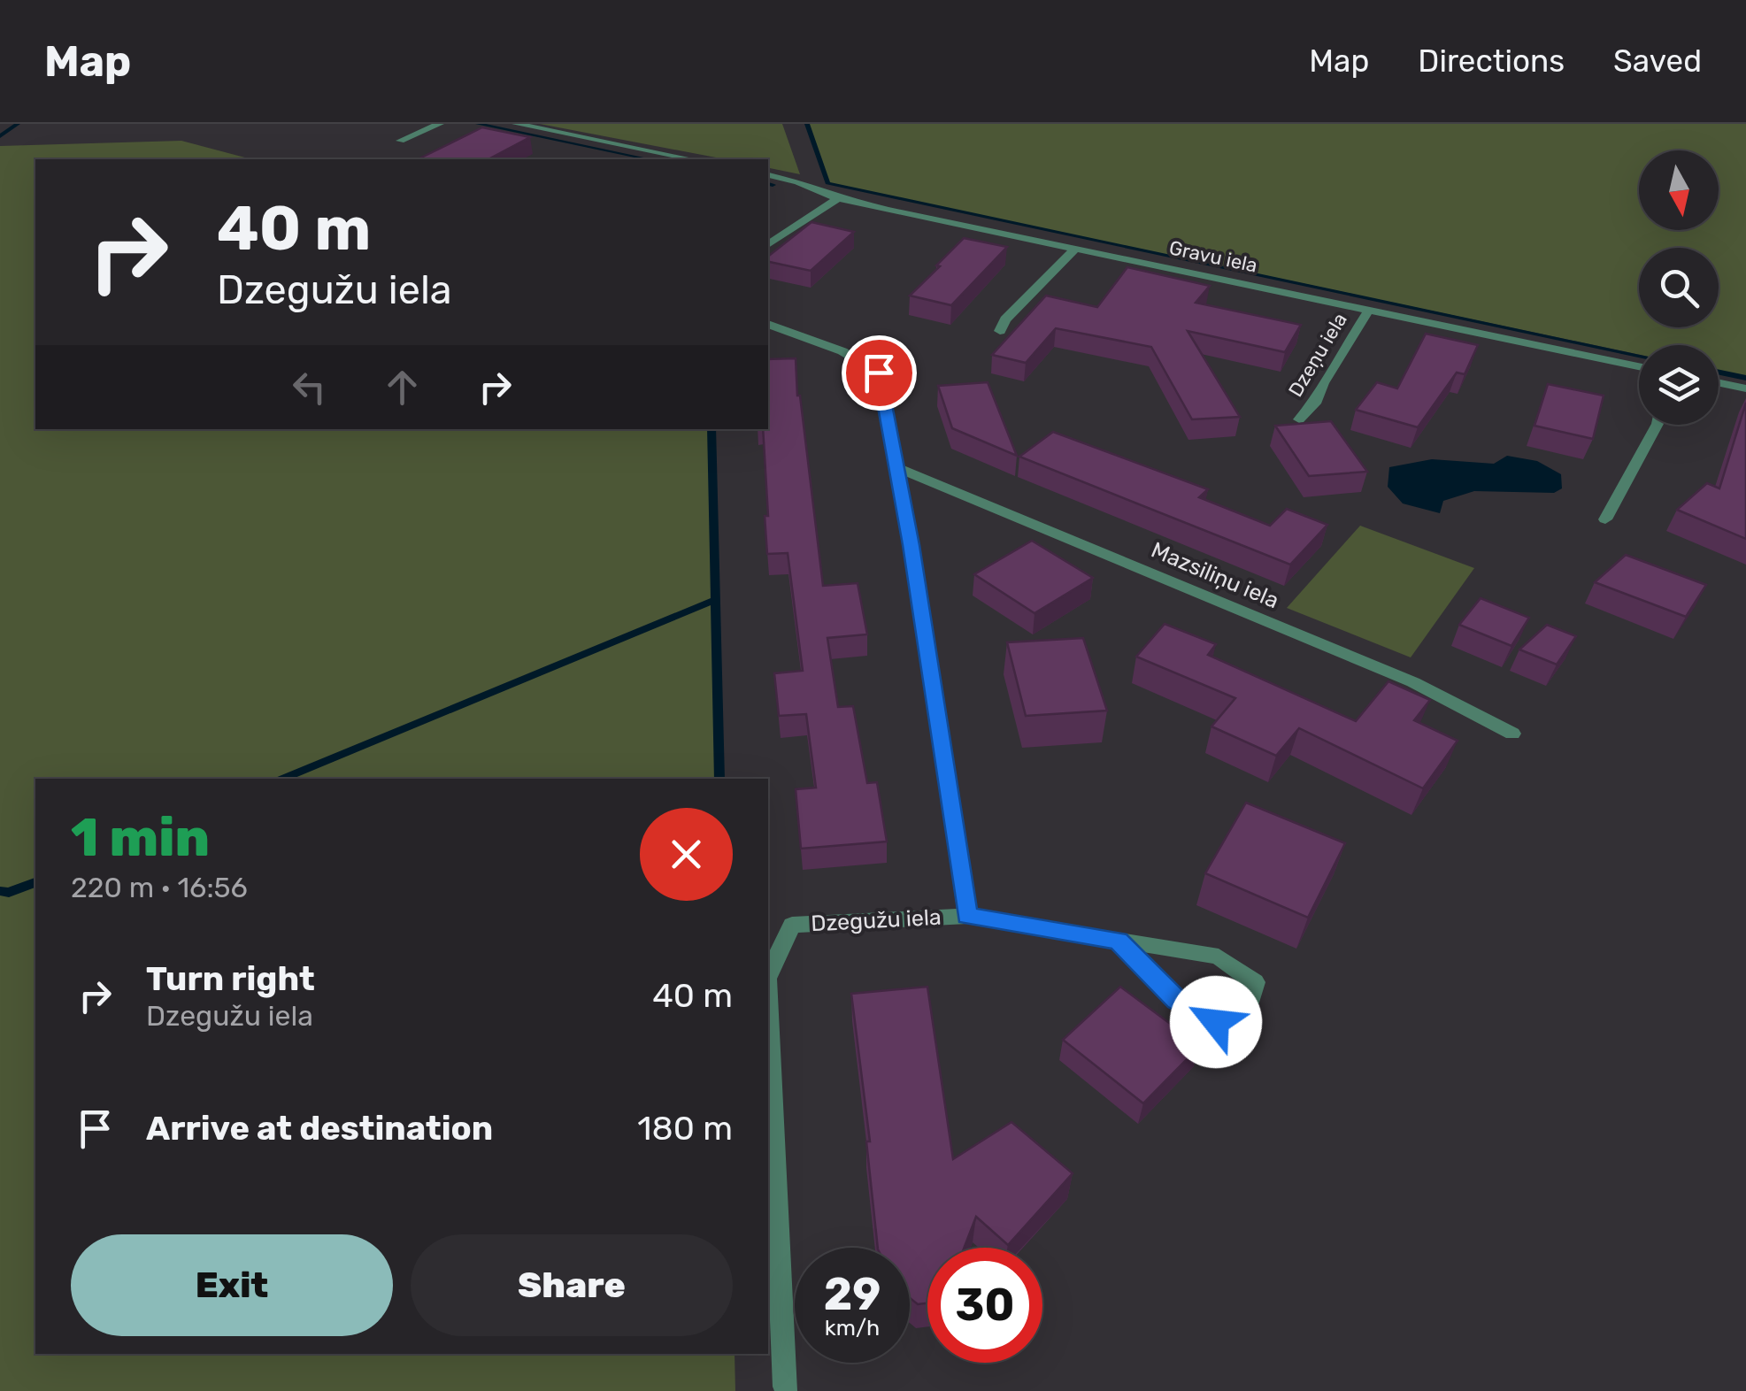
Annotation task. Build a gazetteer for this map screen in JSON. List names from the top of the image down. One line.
{"streets":{"street":["Gravu iela","Dzeņu iela","Mazsiliņu iela","Dzegužu iela"]},"crossings":[["Gravu iela","Dzeņu iela"],["Mazsiliņu iela","Dzegužu iela"]],"north":"bottom","page":{"header":"Map","nav":["Map","Directions","Saved"],"turn":["40 m","Dzegužu iela"],"heading":["1 min","220 m · 16:56"],"list":[{"name":"Turn right","note":"Dzegužu iela","value":"40 m"},{"name":"Arrive at destination","value":"180 m"}],"buttons":["Exit","Share"],"speed":"29 km/h","limit":"30"}}
